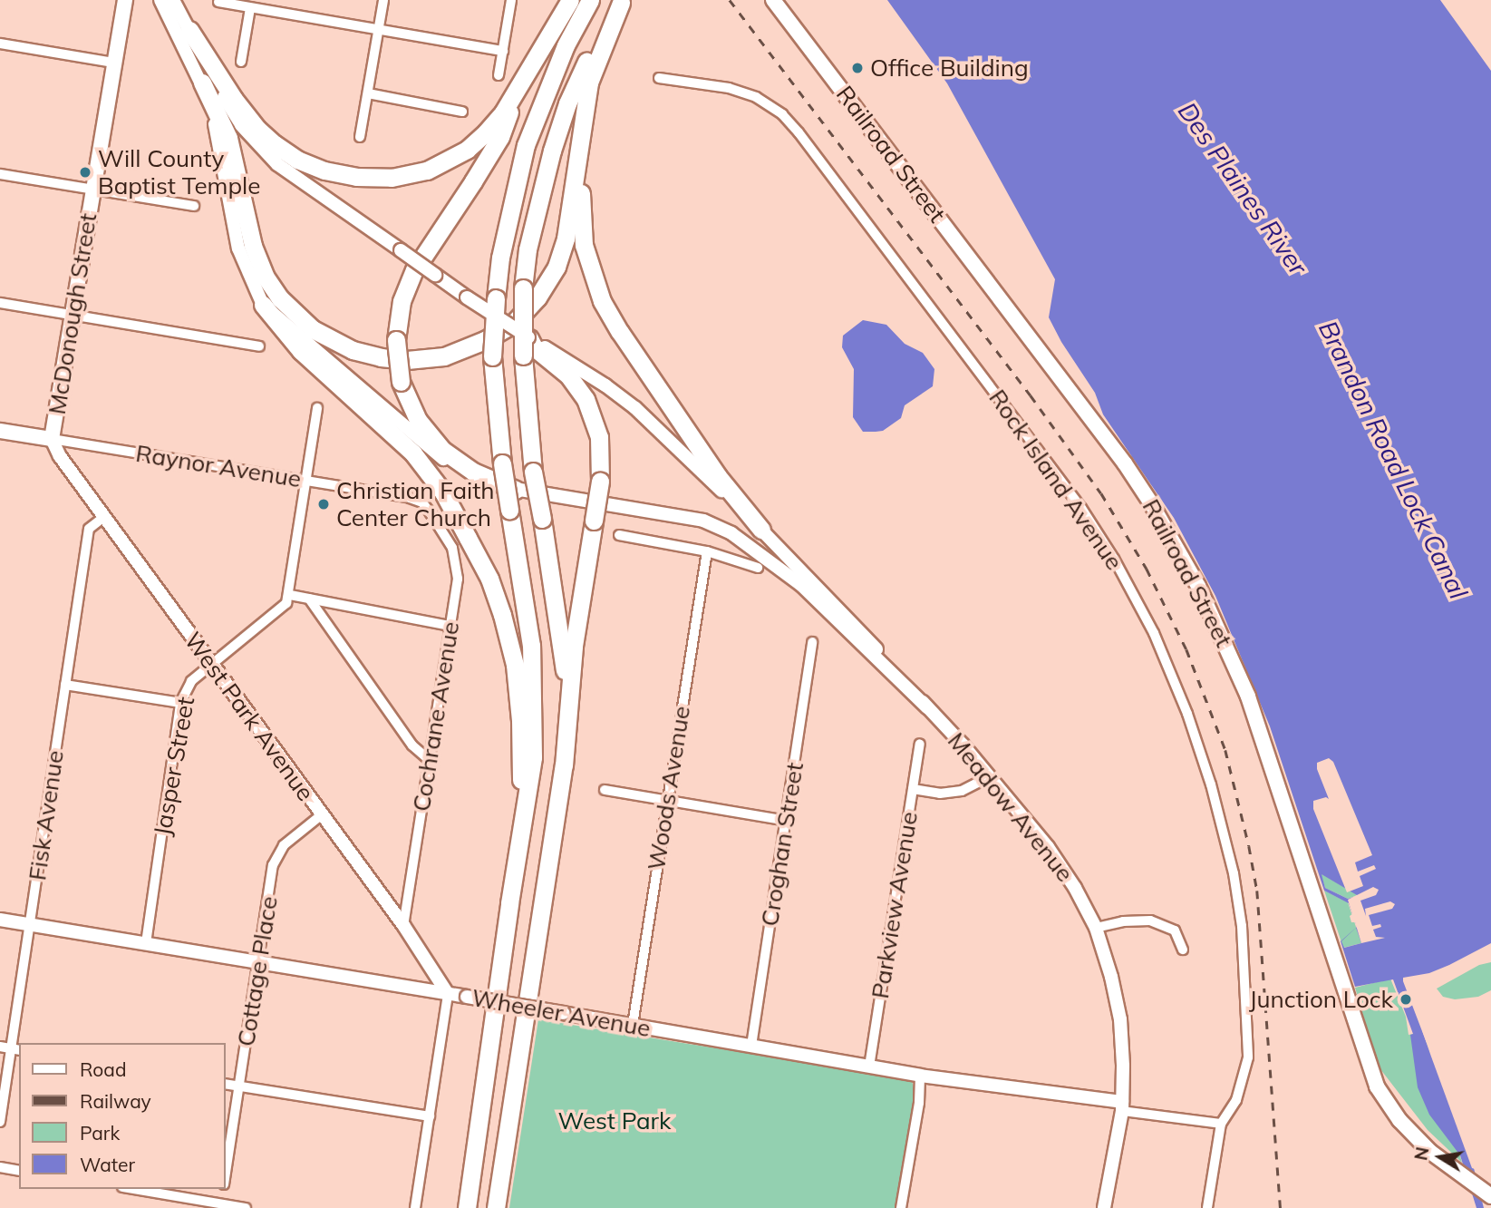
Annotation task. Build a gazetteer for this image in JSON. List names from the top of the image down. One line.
{"streets":{"main road":["Railroad Street","McDonough Street","Raynor Avenue"],"street":["Rock Island Avenue","West Park Avenue","Cochrane Avenue","Jasper Street","Woods Avenue","Meadow Avenue","Fisk Avenue","Croghan Street","Parkview Avenue","Cottage Place","Wheeler Avenue"]},"crossings":[["McDonough Street","Raynor Avenue"],["McDonough Street","West Park Avenue"],["Raynor Avenue","West Park Avenue"],["Raynor Avenue","Cochrane Avenue"],["Rock Island Avenue","Wheeler Avenue"],["West Park Avenue","Cochrane Avenue"],["West Park Avenue","Jasper Street"],["West Park Avenue","Fisk Avenue"],["West Park Avenue","Cottage Place"],["West Park Avenue","Wheeler Avenue"],["Jasper Street","Wheeler Avenue"],["Woods Avenue","Wheeler Avenue"],["Meadow Avenue","Wheeler Avenue"],["Fisk Avenue","Wheeler Avenue"],["Croghan Street","Wheeler Avenue"],["Parkview Avenue","Wheeler Avenue"],["Cottage Place","Wheeler Avenue"]],"water":["Des Plaines River","Brandon Road Lock Canal"],"parks":["West Park"],"places":["Office Building","Will County Baptist Temple","Christian Faith Center Church","Junction Lock"],"legend":["Road","Railway","Park","Water"],"north":"left"}
